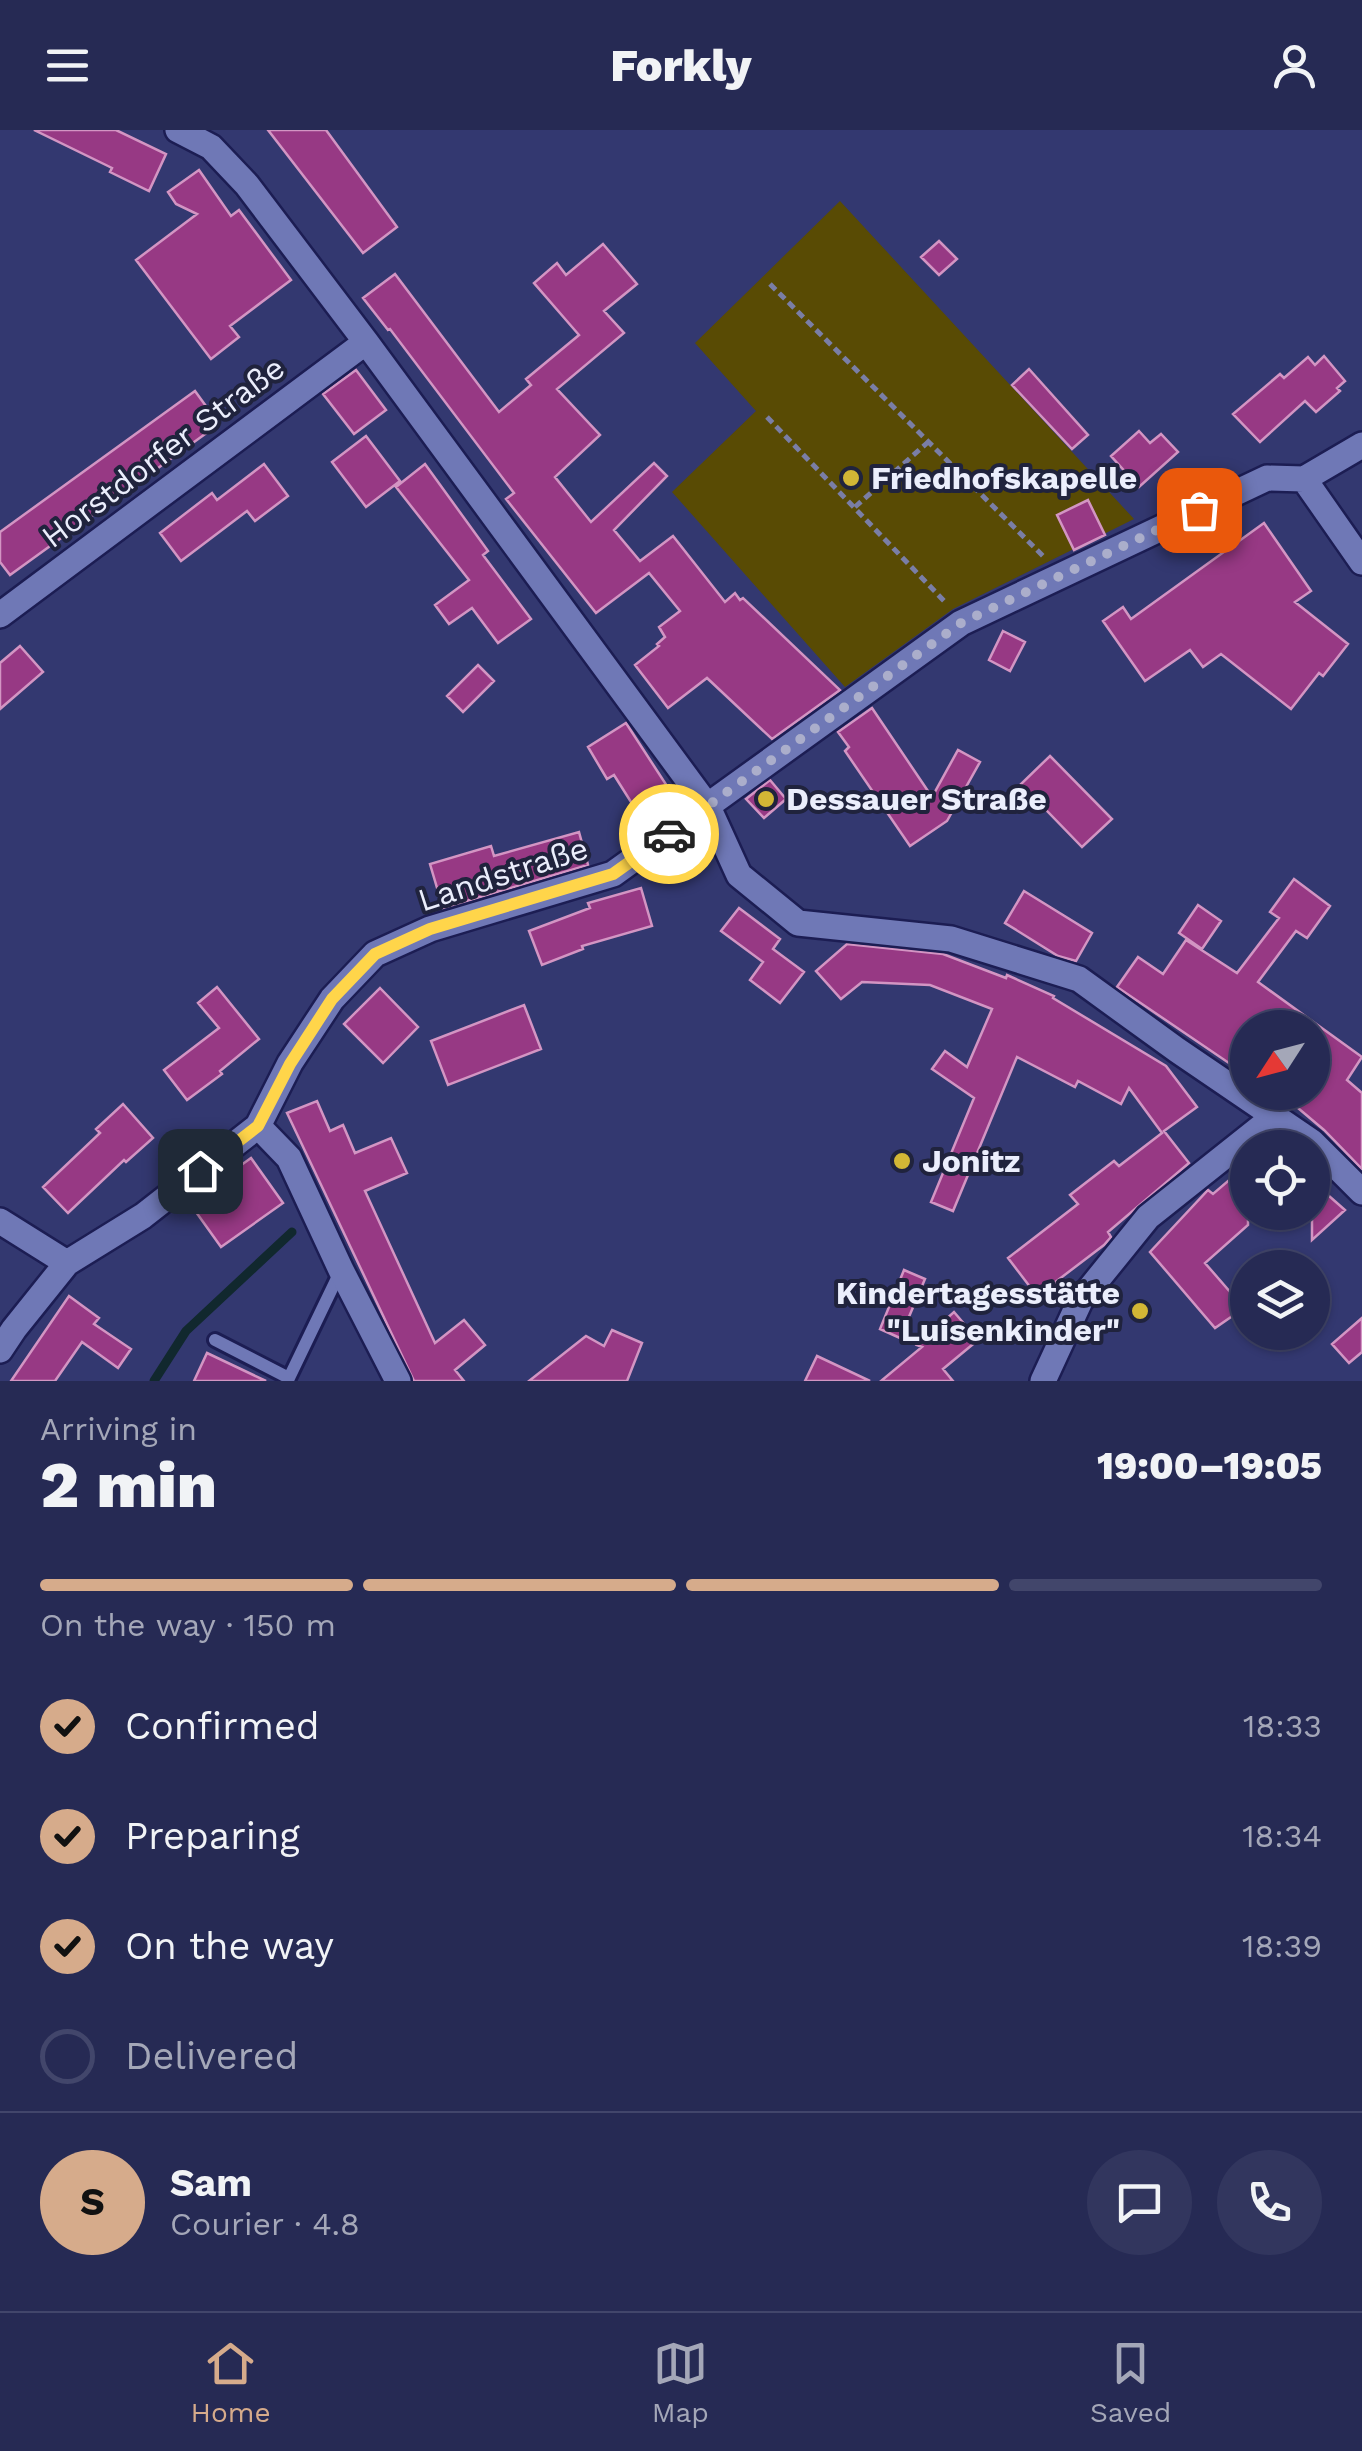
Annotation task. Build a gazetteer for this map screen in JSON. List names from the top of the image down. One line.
{"streets":{"street":["Horstdorfer Straße","Landstraße"]},"places":["Friedhofskapelle","Dessauer Straße","Jonitz","Kindertagesstätte \"Luisenkinder\""],"north":"bottom left","page":{"header":"Forkly","heading":["2 min","Arriving in","19:00–19:05"],"panel":["Sam","Courier · 4.8"],"bar":"On the way · 150 m","list":[["Confirmed","18:33"],["Preparing","18:34"],["On the way","18:39"],"Delivered"],"round":"S","tabs":["Home","Map","Saved"]}}
